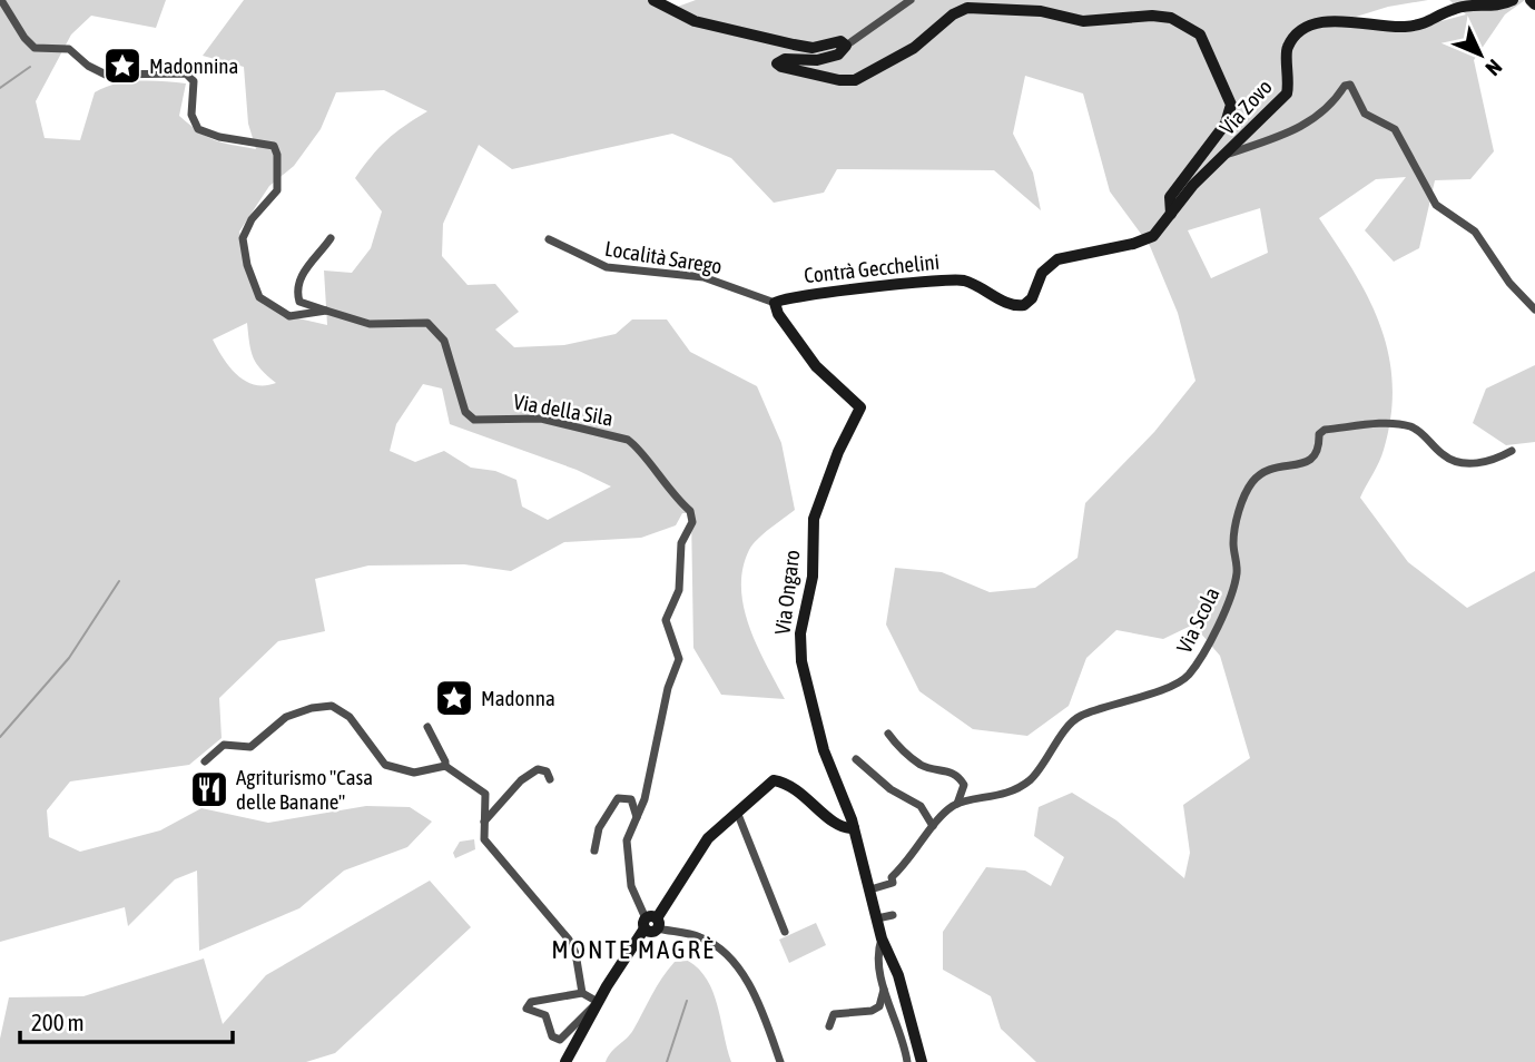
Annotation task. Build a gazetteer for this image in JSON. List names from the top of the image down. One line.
{"streets":{"main road":["Via Zovo","Contrà Gecchelini","Via Ongaro"],"street":["Località Sarego","Via della Sila","Via Scola"]},"crossings":[["Via Zovo","Contrà Gecchelini"],["Località Sarego","Contrà Gecchelini"],["Località Sarego","Via Ongaro"],["Contrà Gecchelini","Via Ongaro"]],"districts":["MONTE MAGRÈ"],"places":{"place":["Madonnina","Madonna"],"restaurant":["Agriturismo \"Casa delle Banane\""]},"scale_bar":"200 m","north":"bottom right"}
